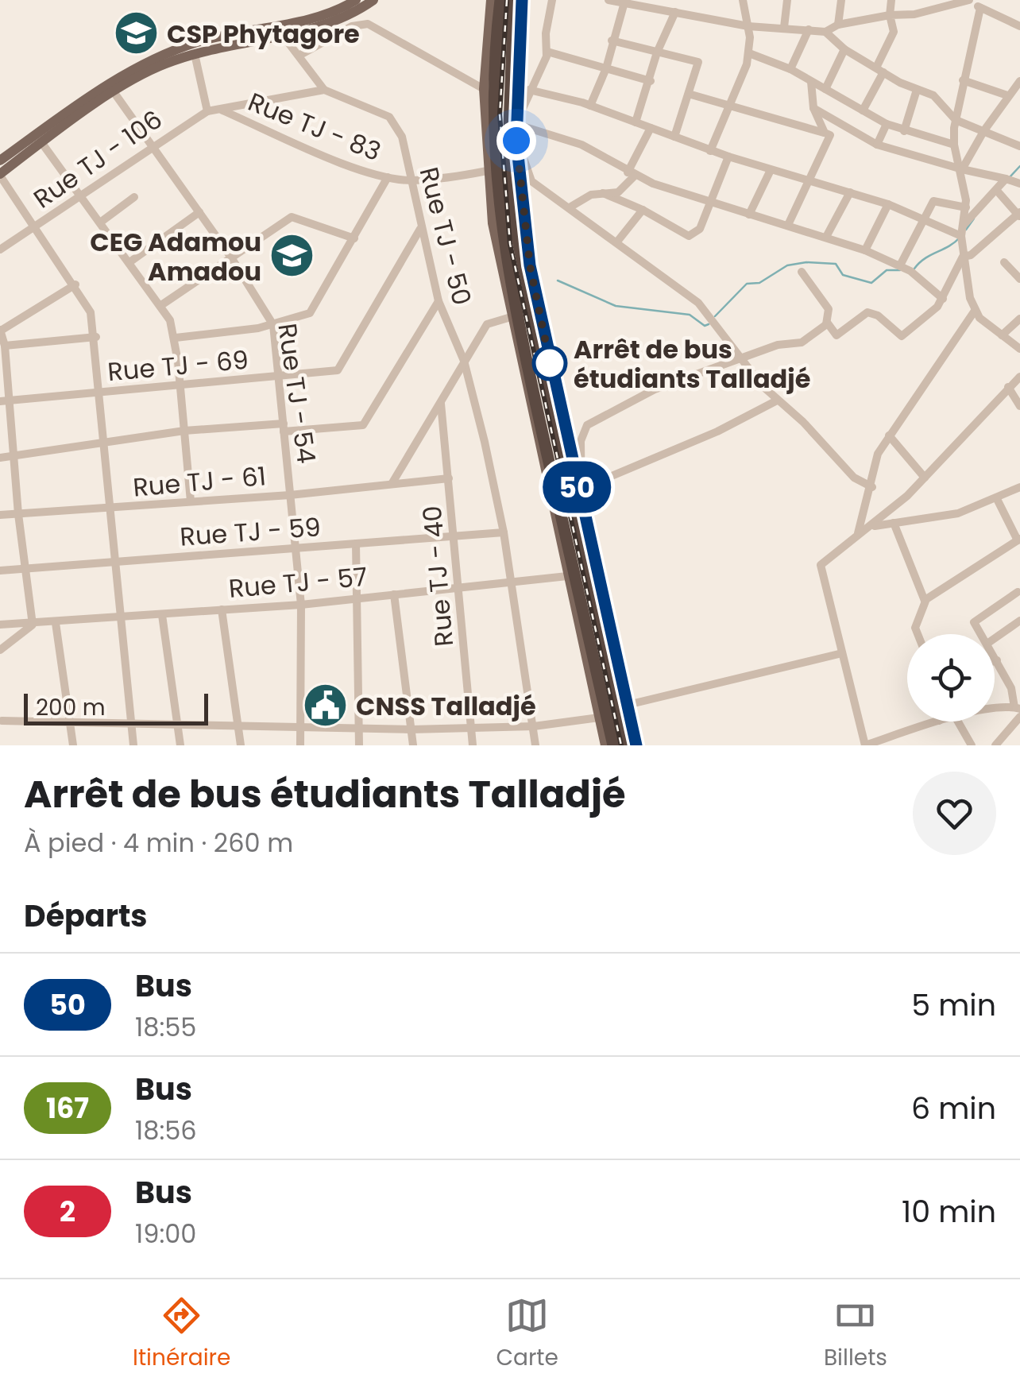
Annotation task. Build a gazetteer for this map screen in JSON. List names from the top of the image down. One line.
{"streets":{"street":["Rue TJ - 83","Rue TJ - 106","Rue TJ - 50","Rue TJ - 69","Rue TJ - 54","Rue TJ - 61","Rue TJ - 59","Rue TJ - 40","Rue TJ - 57"]},"crossings":[["Rue TJ - 83","Rue TJ - 106"],["Rue TJ - 83","Rue TJ - 50"],["Rue TJ - 106","Rue TJ - 54"],["Rue TJ - 50","Rue TJ - 69"],["Rue TJ - 50","Rue TJ - 59"],["Rue TJ - 50","Rue TJ - 57"],["Rue TJ - 69","Rue TJ - 54"],["Rue TJ - 54","Rue TJ - 61"],["Rue TJ - 54","Rue TJ - 59"],["Rue TJ - 54","Rue TJ - 57"],["Rue TJ - 61","Rue TJ - 40"],["Rue TJ - 59","Rue TJ - 40"],["Rue TJ - 40","Rue TJ - 57"]],"places":{"school or university":["CSP Phytagore","CEG Adamou Amadou"],"other":["Arrêt de bus étudiants Talladjé"],"public building":["CNSS Talladjé"]},"lines":["bus line 50"],"scale_bar":"200 m","page":{"on_map":"50","scale":"200 m","heading":[["Arrêt de bus étudiants Talladjé","À pied · 4 min · 260 m"],"Départs"],"list":[{"mark":"50","name":"Bus","note":"18:55","value":"5 min"},{"mark":"167","name":"Bus","note":"18:56","value":"6 min"},{"mark":"2","name":"Bus","note":"19:00","value":"10 min"}],"tabs":["Itinéraire","Carte","Billets"]}}
